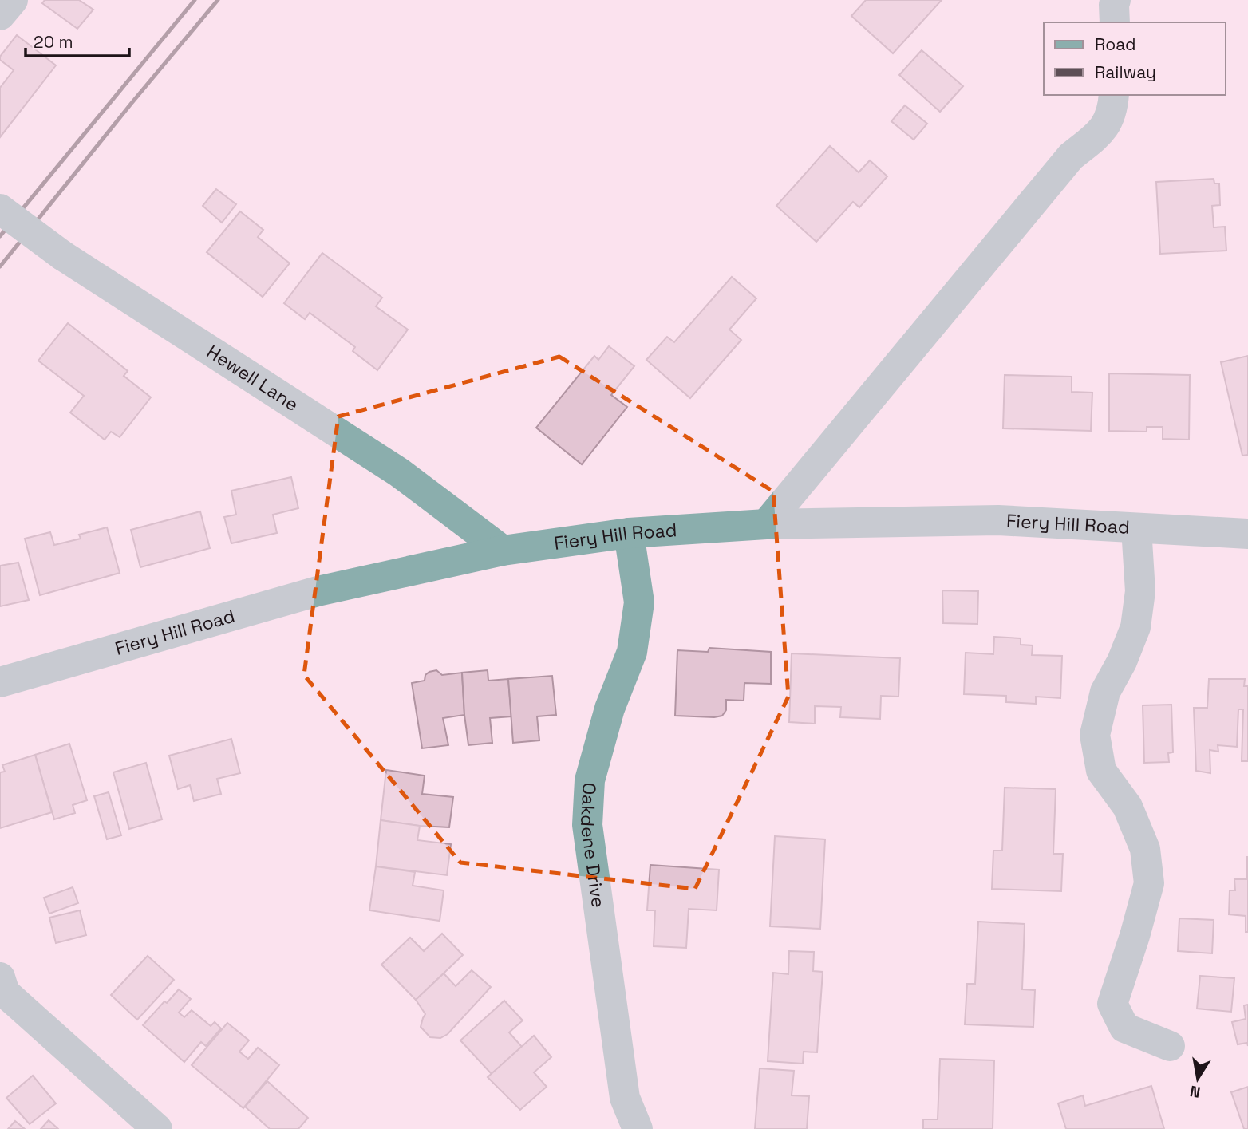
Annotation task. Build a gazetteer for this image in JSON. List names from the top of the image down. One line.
{"streets":{"street":["Hewell Lane","Fiery Hill Road","Oakdene Drive"]},"crossings":[["Hewell Lane","Fiery Hill Road"],["Fiery Hill Road","Oakdene Drive"]],"legend":["Road","Railway"],"scale_bar":"20 m","north":"bottom"}
